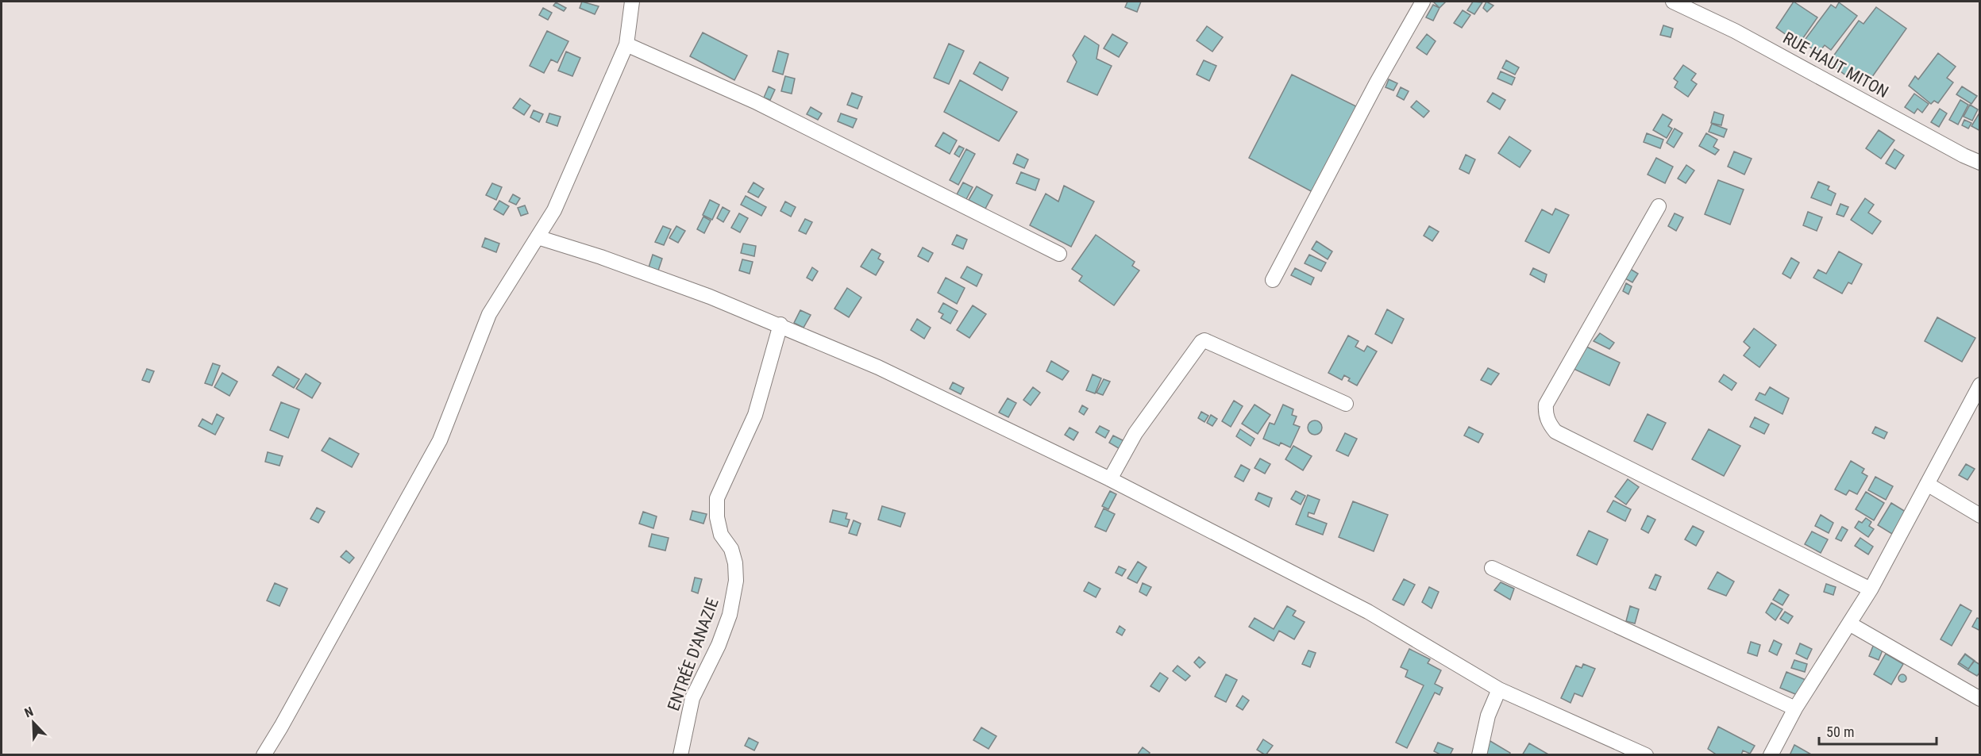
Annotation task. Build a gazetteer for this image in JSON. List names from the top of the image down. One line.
{"streets":{"street":["RUE HAUT MITON","ENTRÉE D'ANAZIE"]},"scale_bar":"50 m","north":"top left"}
